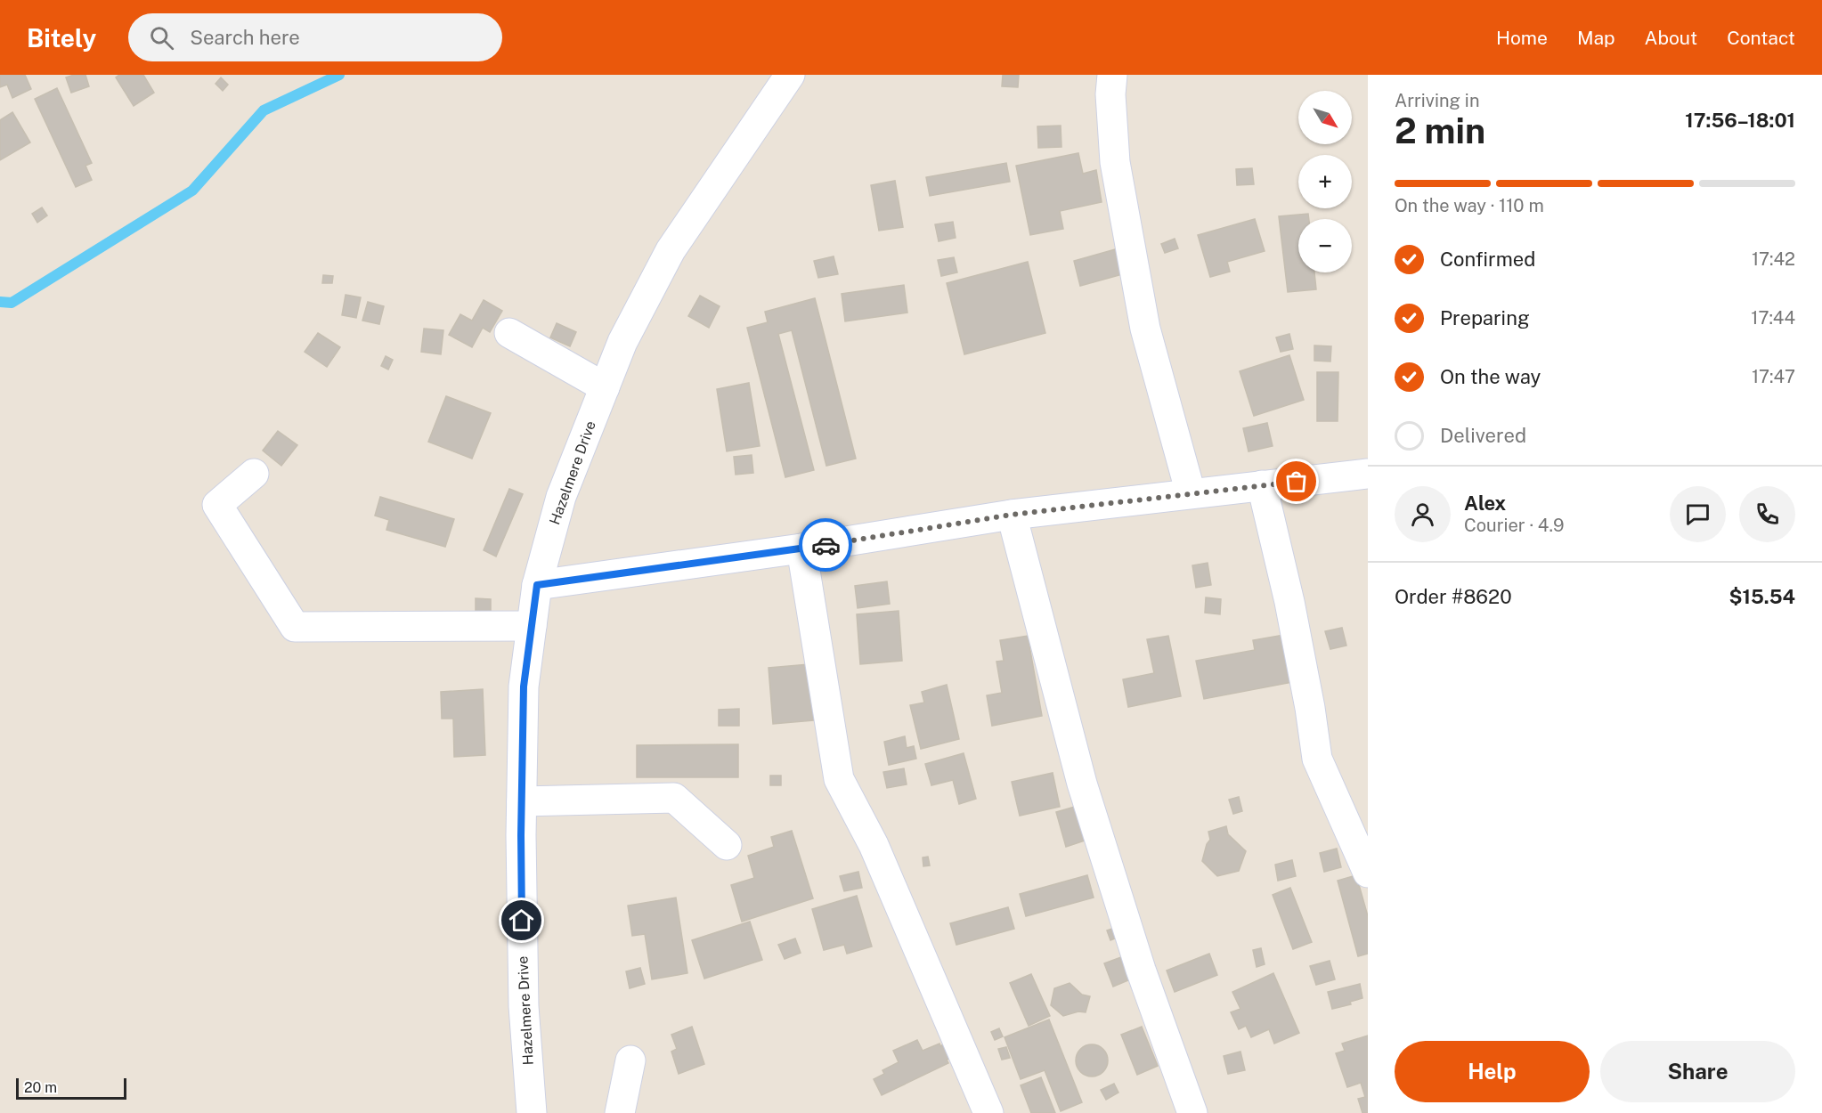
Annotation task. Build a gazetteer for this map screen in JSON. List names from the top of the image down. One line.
{"streets":{"street":["Hazelmere Drive"]},"scale_bar":"20 m","north":"bottom right","page":{"header":"Bitely","search":"Search here","nav":["Home","Map","About","Contact"],"heading":["2 min","Arriving in","17:56–18:01"],"panel":["Alex","Courier · 4.9","Order #8620","$15.54"],"map_buttons":["+","−"],"bar":"On the way · 110 m","list":[["Confirmed","17:42"],["Preparing","17:44"],["On the way","17:47"],"Delivered"],"buttons":["Help","Share"],"scale":"20 m"}}
